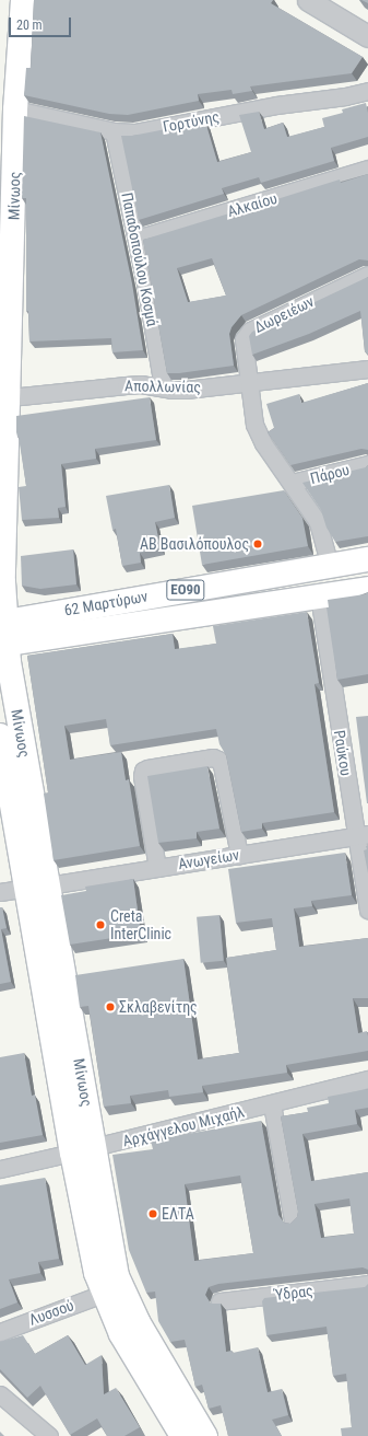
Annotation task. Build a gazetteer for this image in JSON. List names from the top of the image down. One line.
{"streets":{"main road":["Μίνωος","ΕΟ90","62 Μαρτύρων"],"street":["Γορτύνης","Αλκαίου","Παπαδοπούλου Κοσμά","Δωρειέων","Απολλωνίας","Πάρου","Ραύκου","Ανωγείων","Αρχάγγελου Μιχαήλ","Ύδρας","Λυσσού"]},"crossings":[["Γορτύνης","Μίνωος"],["Γορτύνης","Παπαδοπούλου Κοσμά"],["Μίνωος","Απολλωνίας"],["Μίνωος","62 Μαρτύρων"],["Μίνωος","Ανωγείων"],["Μίνωος","Αρχάγγελου Μιχαήλ"],["Μίνωος","Λυσσού"],["Αλκαίου","Παπαδοπούλου Κοσμά"],["Παπαδοπούλου Κοσμά","Απολλωνίας"],["Δωρειέων","Απολλωνίας"],["62 Μαρτύρων","Ραύκου"],["Ραύκου","Ανωγείων"]],"places":["ΑΒ Βασιλόπουλος","Creta InterClinic","Σκλαβενίτης","ΕΛΤΑ"],"scale_bar":"20 m"}
